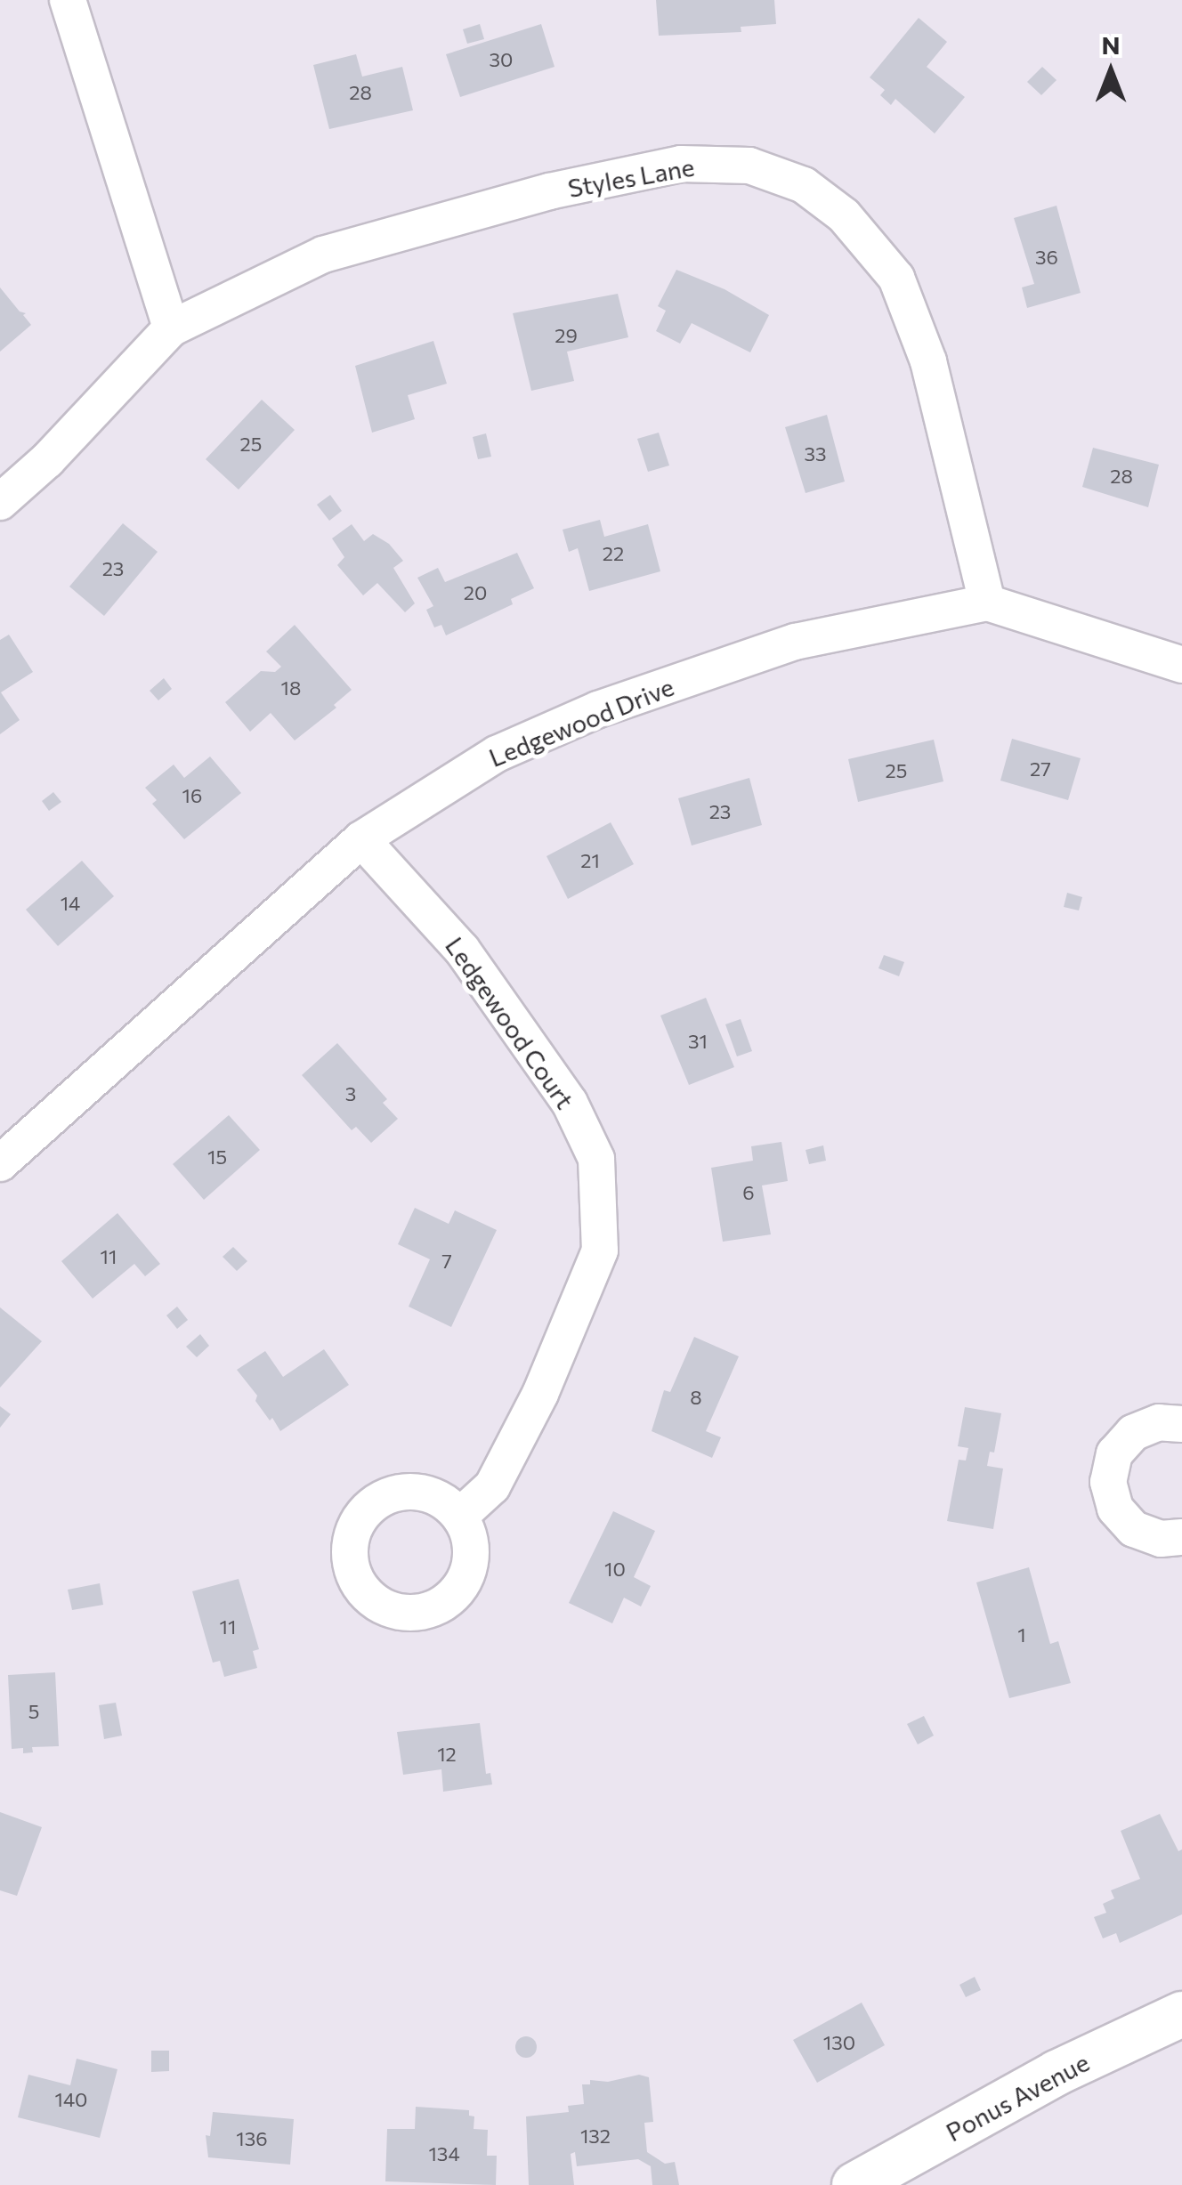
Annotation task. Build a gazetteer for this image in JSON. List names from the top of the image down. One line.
{"streets":{"street":["Styles Lane","Ledgewood Drive","Ledgewood Court","Ponus Avenue"]},"crossings":[["Styles Lane","Ledgewood Drive"],["Ledgewood Drive","Ledgewood Court"]],"house_numbers":["30","28","36","29","25","33","28","22","23","20","18","27","25","16","23","21","14","31","3","15","6","11","7","8","10","11","1","5","12","130","140","132","136","134"],"north":"top"}
